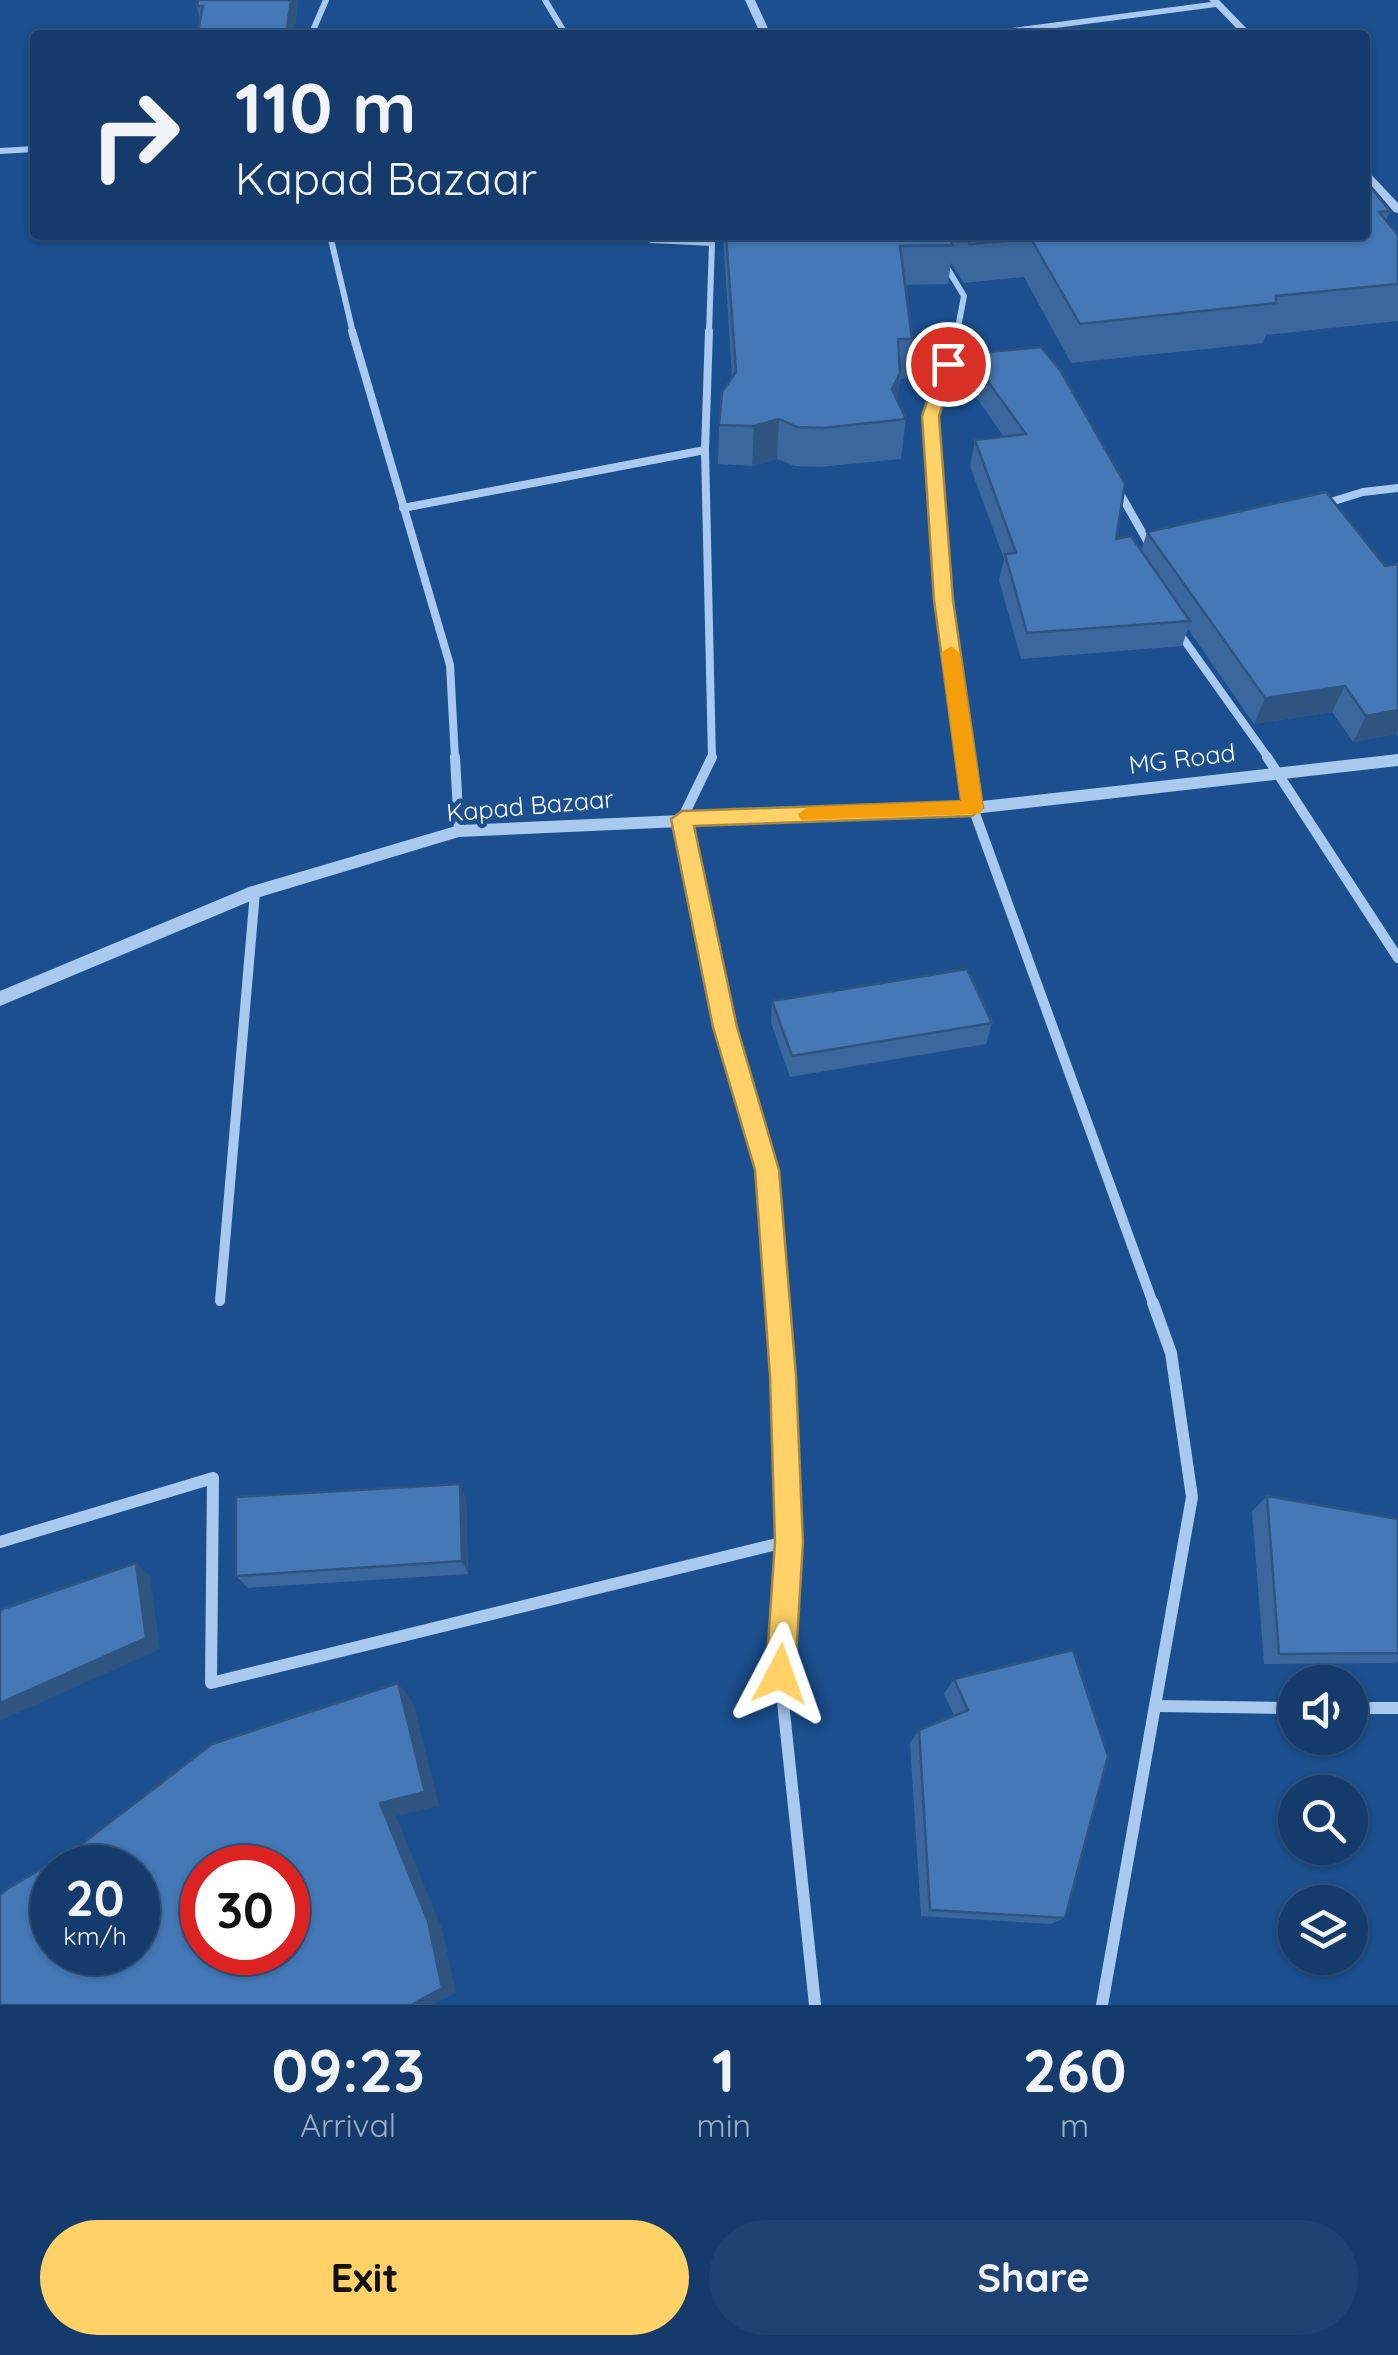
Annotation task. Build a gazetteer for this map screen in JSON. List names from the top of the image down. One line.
{"streets":{"street":["MG Road","Kapad Bazaar"]},"crossings":[["MG Road","Kapad Bazaar"]],"page":{"turn":["110 m","Kapad Bazaar"],"speed":"20 km/h","limit":"30","eta":["09:23","Arrival","1","min","260","m"],"buttons":["Exit","Share"]}}
